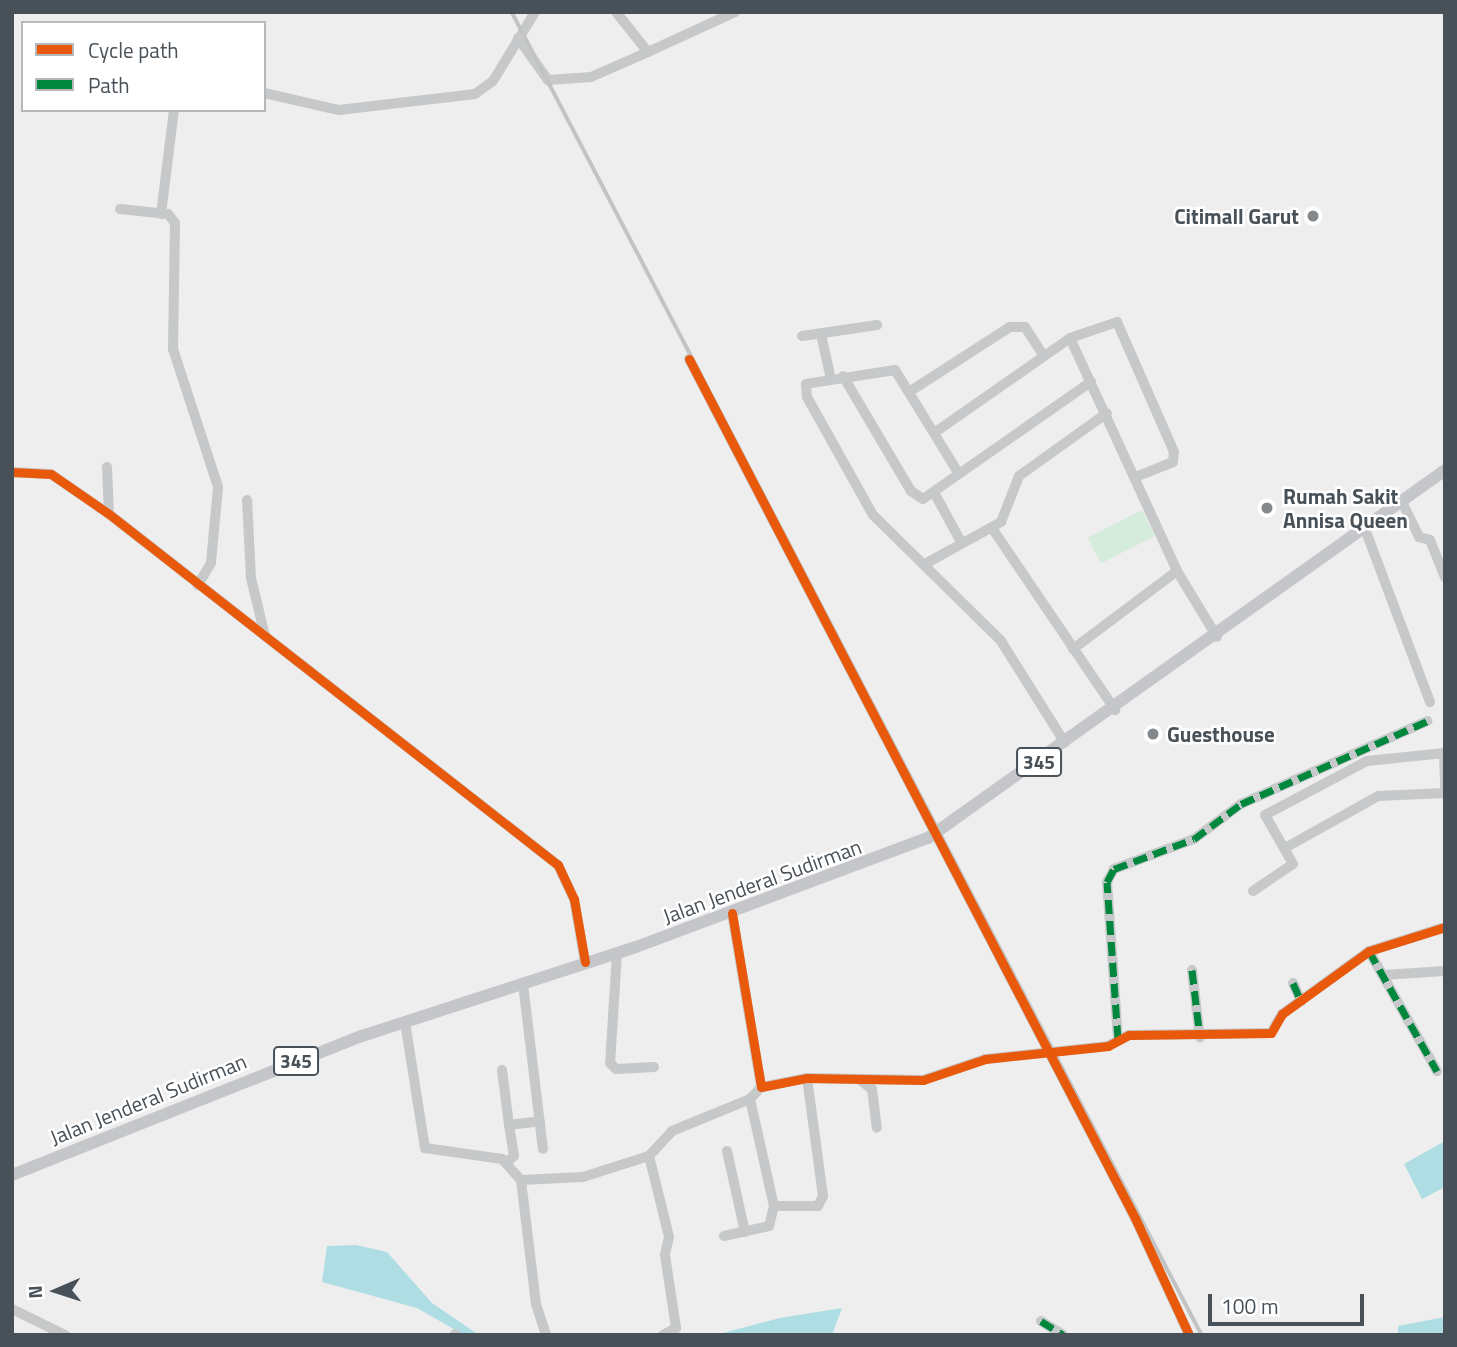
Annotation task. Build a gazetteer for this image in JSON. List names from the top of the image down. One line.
{"streets":{"main road":["345","Jalan Jenderal Sudirman"]},"places":["Citimall Garut","Rumah Sakit Annisa Queen","Guesthouse"],"legend":["Cycle path","Path"],"scale_bar":"100 m","north":"left"}
